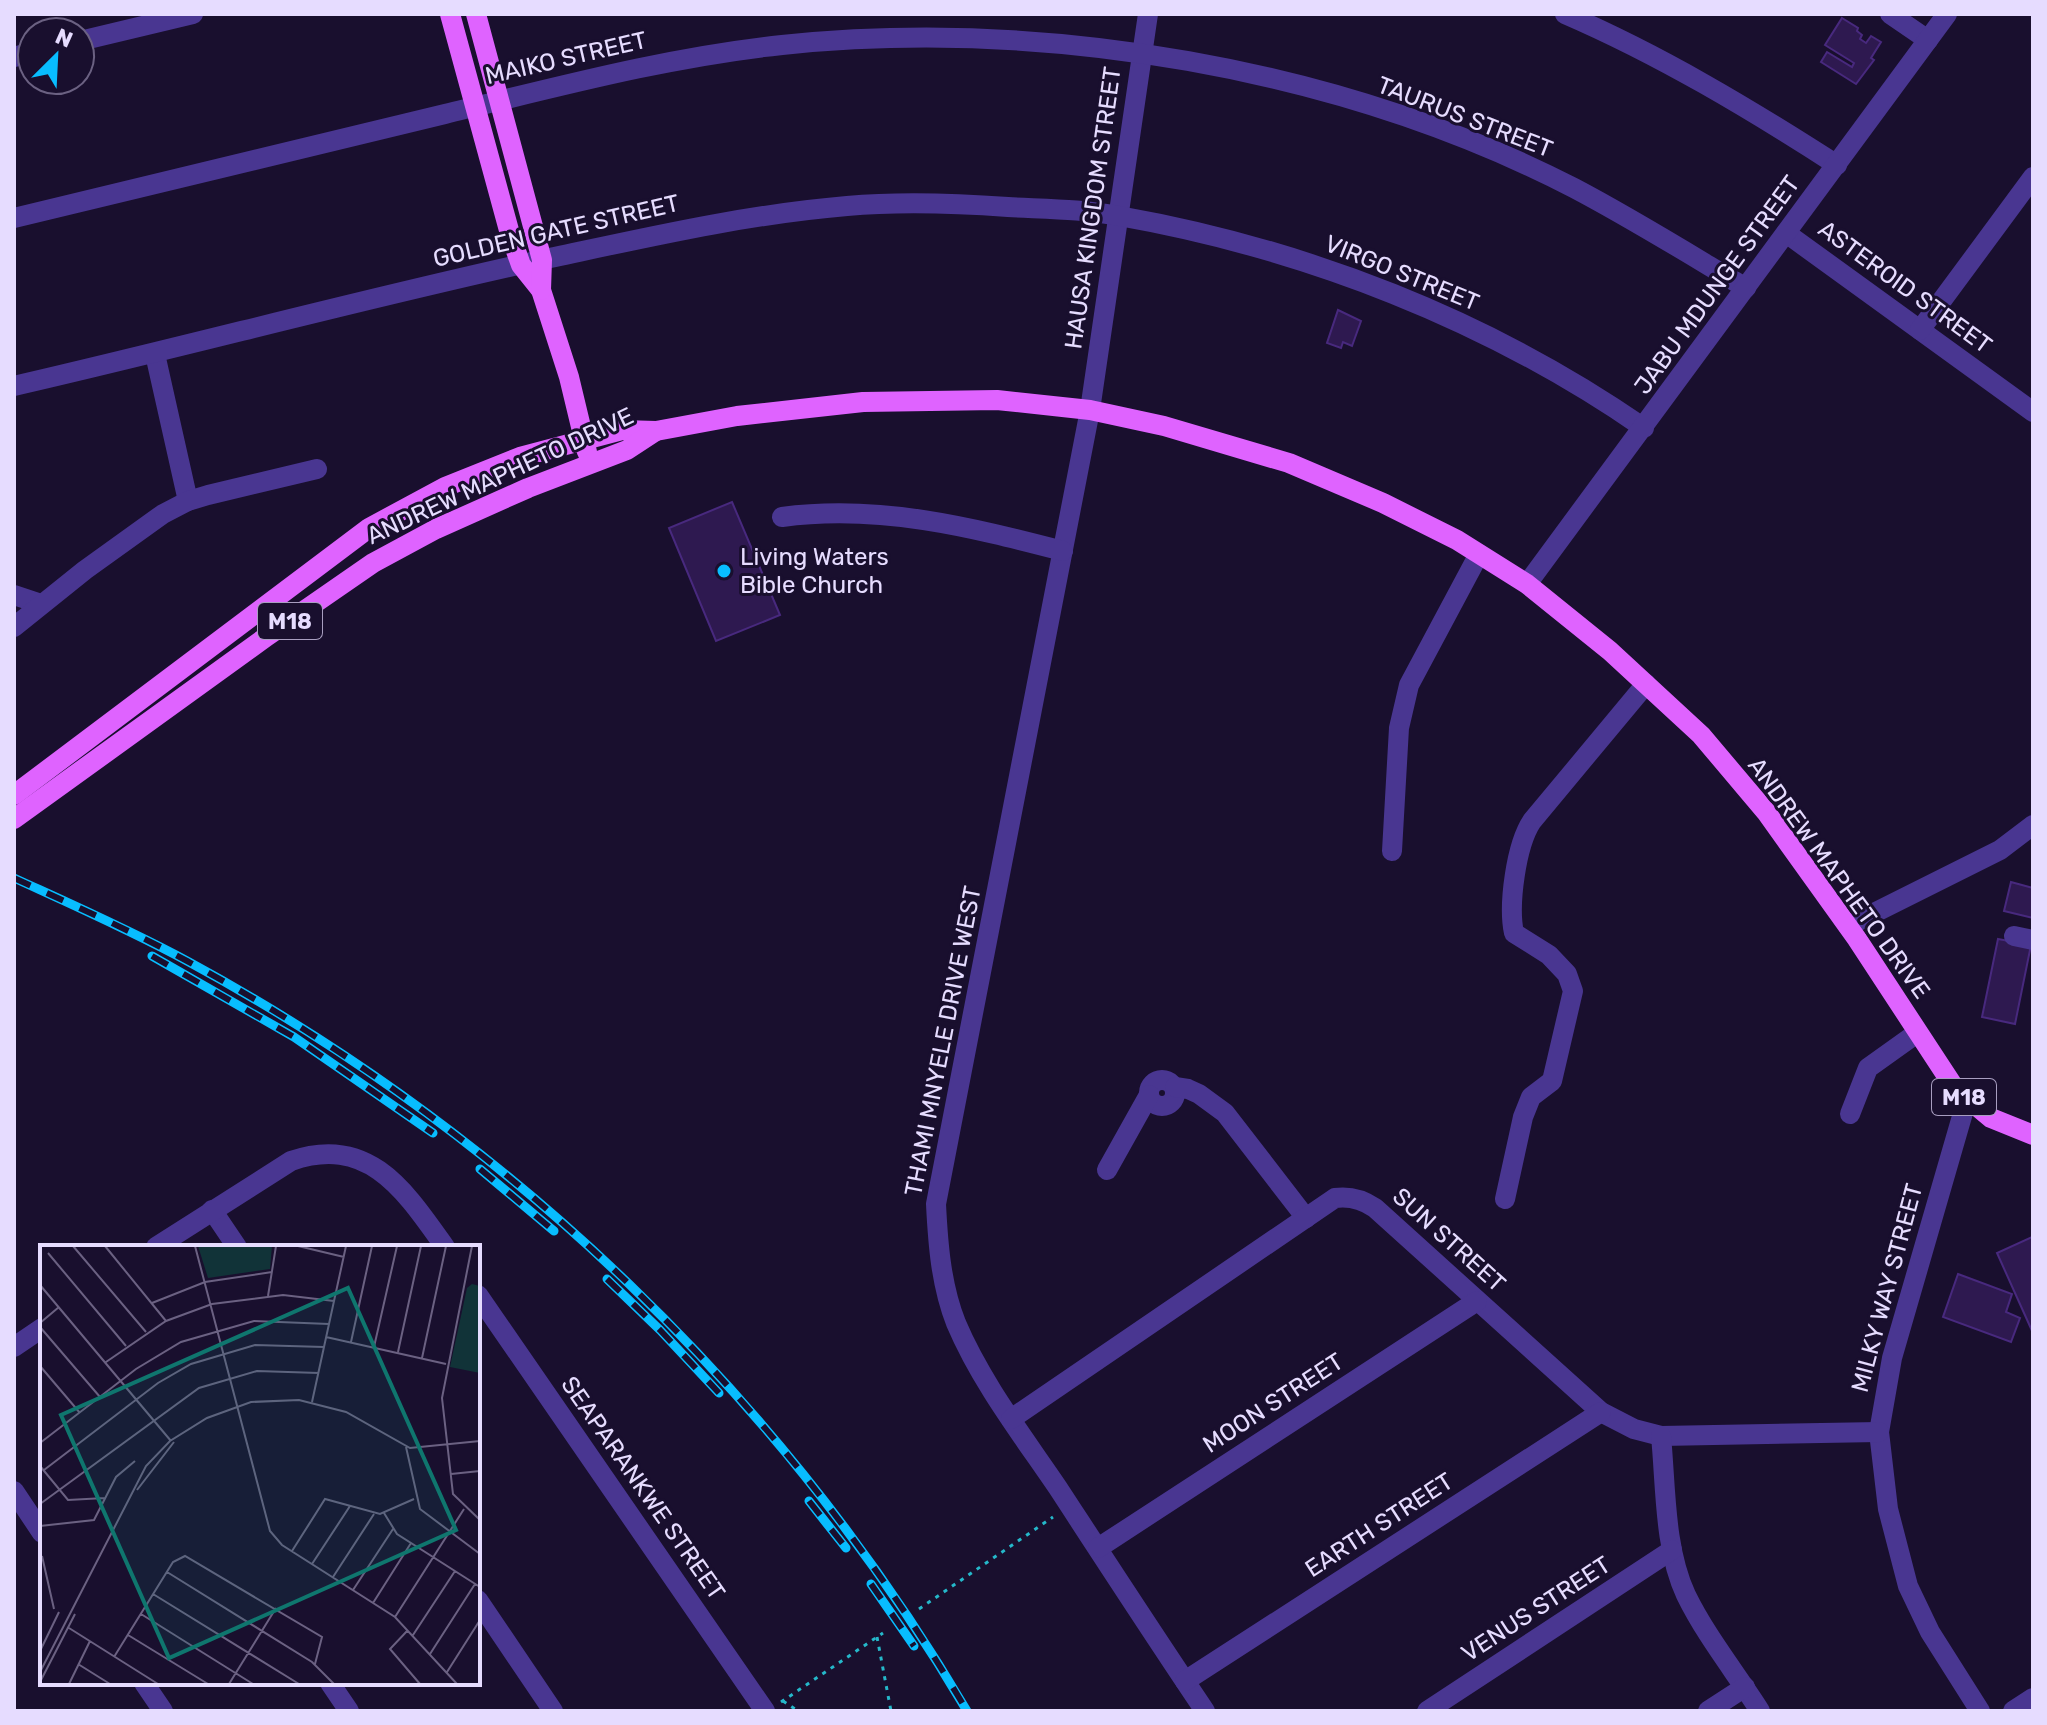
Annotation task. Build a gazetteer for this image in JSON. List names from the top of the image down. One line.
{"streets":{"main road":["ANDREW MAPHETO DRIVE","M18"],"street":["MAIKO STREET","TAURUS STREET","HAUSA KINGDOM STREET","GOLDEN GATE STREET","VIRGO STREET","JABU MDUNGE STREET","ASTEROID STREET","THAMI MNYELE DRIVE WEST","SUN STREET","MILKY WAY STREET","MOON STREET","SEAPARANKWE STREET","EARTH STREET","VENUS STREET"]},"crossings":[["MAIKO STREET","TAURUS STREET"],["MAIKO STREET","HAUSA KINGDOM STREET"],["TAURUS STREET","HAUSA KINGDOM STREET"],["TAURUS STREET","JABU MDUNGE STREET"],["HAUSA KINGDOM STREET","GOLDEN GATE STREET"],["HAUSA KINGDOM STREET","VIRGO STREET"],["HAUSA KINGDOM STREET","ANDREW MAPHETO DRIVE"],["HAUSA KINGDOM STREET","THAMI MNYELE DRIVE WEST"],["GOLDEN GATE STREET","VIRGO STREET"],["VIRGO STREET","JABU MDUNGE STREET"],["JABU MDUNGE STREET","ASTEROID STREET"],["JABU MDUNGE STREET","ANDREW MAPHETO DRIVE"],["ANDREW MAPHETO DRIVE","THAMI MNYELE DRIVE WEST"],["ANDREW MAPHETO DRIVE","MILKY WAY STREET"],["THAMI MNYELE DRIVE WEST","SUN STREET"],["THAMI MNYELE DRIVE WEST","MOON STREET"],["THAMI MNYELE DRIVE WEST","EARTH STREET"],["SUN STREET","MILKY WAY STREET"],["SUN STREET","MOON STREET"],["SUN STREET","EARTH STREET"]],"places":["Living Waters Bible Church"],"north":"top right"}
